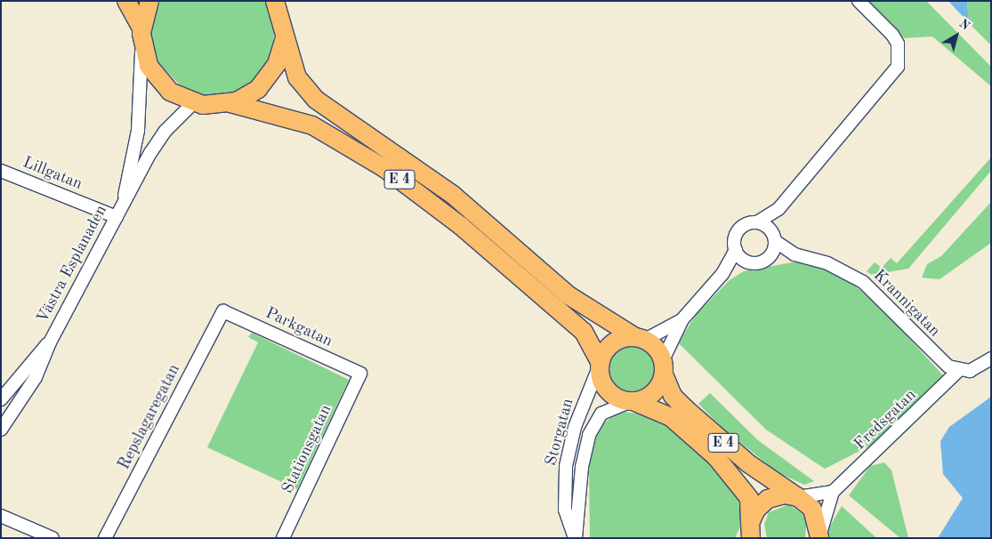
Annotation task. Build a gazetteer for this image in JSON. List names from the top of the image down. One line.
{"streets":{"highway":["E 4"],"street":["Lillgatan","Västra Esplanaden","Krannigatan","Parkgatan","Repslagaregatan","Fredsgatan","Storgatan","Stationsgatan"]},"crossings":[["Lillgatan","Västra Esplanaden"],["E 4","Västra Esplanaden"],["E 4","Fredsgatan"],["E 4","Storgatan"],["Krannigatan","Fredsgatan"],["Parkgatan","Repslagaregatan"],["Parkgatan","Stationsgatan"]],"north":"top right"}
